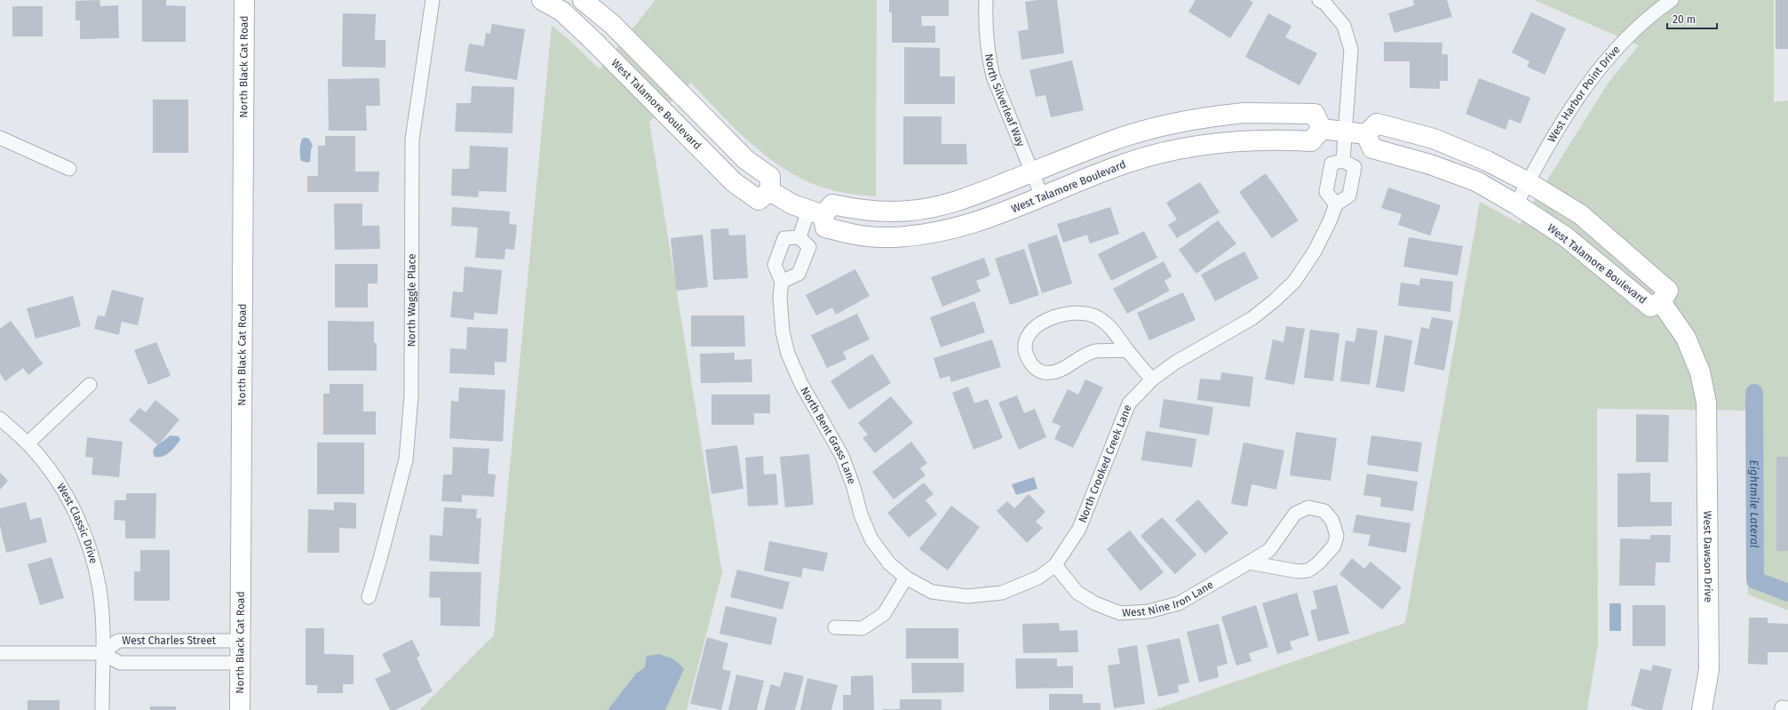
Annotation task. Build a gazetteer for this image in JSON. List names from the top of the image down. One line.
{"streets":{"street":["North Black Cat Road","West Harbor Point Drive","North Silverleaf Way","West Talamore Boulevard","North Waggle Place","North Bent Grass Lane","North Crooked Creek Lane","West Classic Drive","West Dawson Drive","West Nine Iron Lane","West Charles Street"]},"crossings":[["North Black Cat Road","West Charles Street"],["West Harbor Point Drive","West Talamore Boulevard"],["North Silverleaf Way","West Talamore Boulevard"],["West Talamore Boulevard","West Dawson Drive"],["North Bent Grass Lane","North Crooked Creek Lane"],["North Crooked Creek Lane","West Nine Iron Lane"],["West Classic Drive","West Charles Street"]],"water":["Eightmile Lateral"],"scale_bar":"20 m"}
